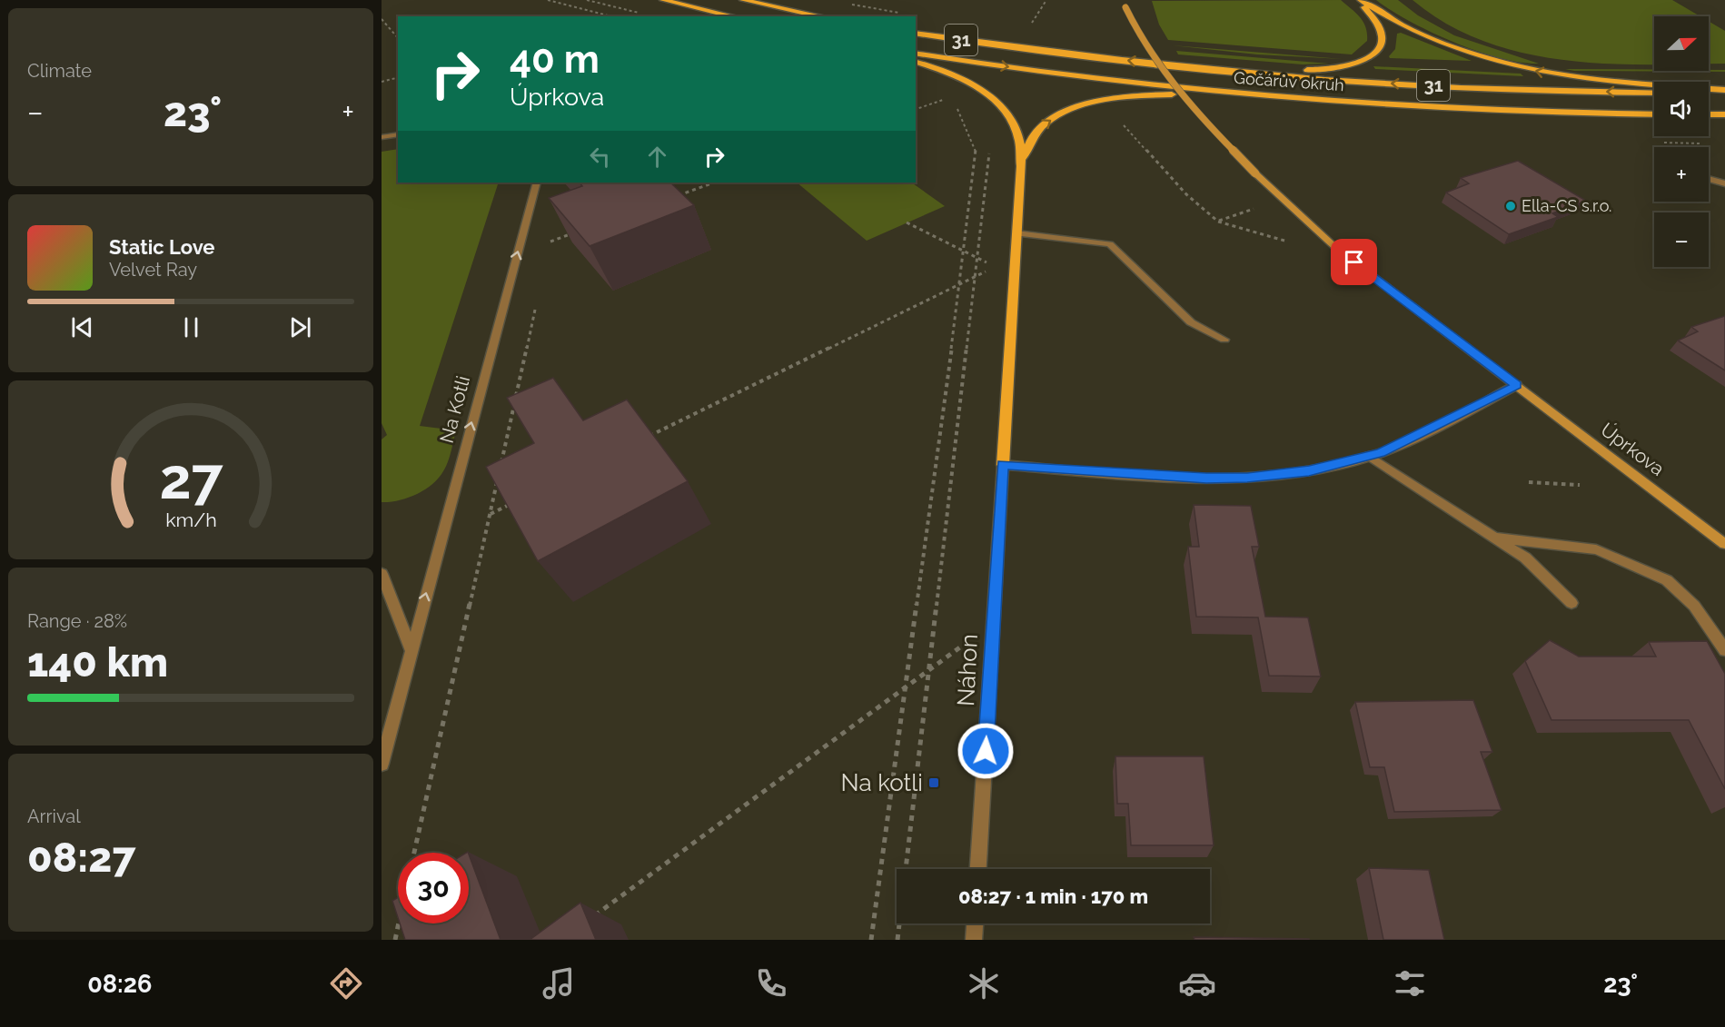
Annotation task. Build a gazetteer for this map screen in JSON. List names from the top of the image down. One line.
{"streets":{"main road":["31","Gočárův okruh"],"street":["Na Kotli","Úprkova","Náhon"]},"one_way":["Na Kotli"],"places":{"other":["Ella-CS s.r.o."],"transit":["Na kotli"]},"north":"right","page":{"tile":["Climate",["Range · 28%","140 km"],["Arrival","08:27"]],"map_buttons":["+","−"],"turn":["40 m","Úprkova"],"heat":["−","23°","+"],"song":["Static Love","Velvet Ray"],"limit":"30","trip":"08:27 · 1 min · 170 m","tabs":["08:26","23°"],"gauge":["27","km/h"]}}
